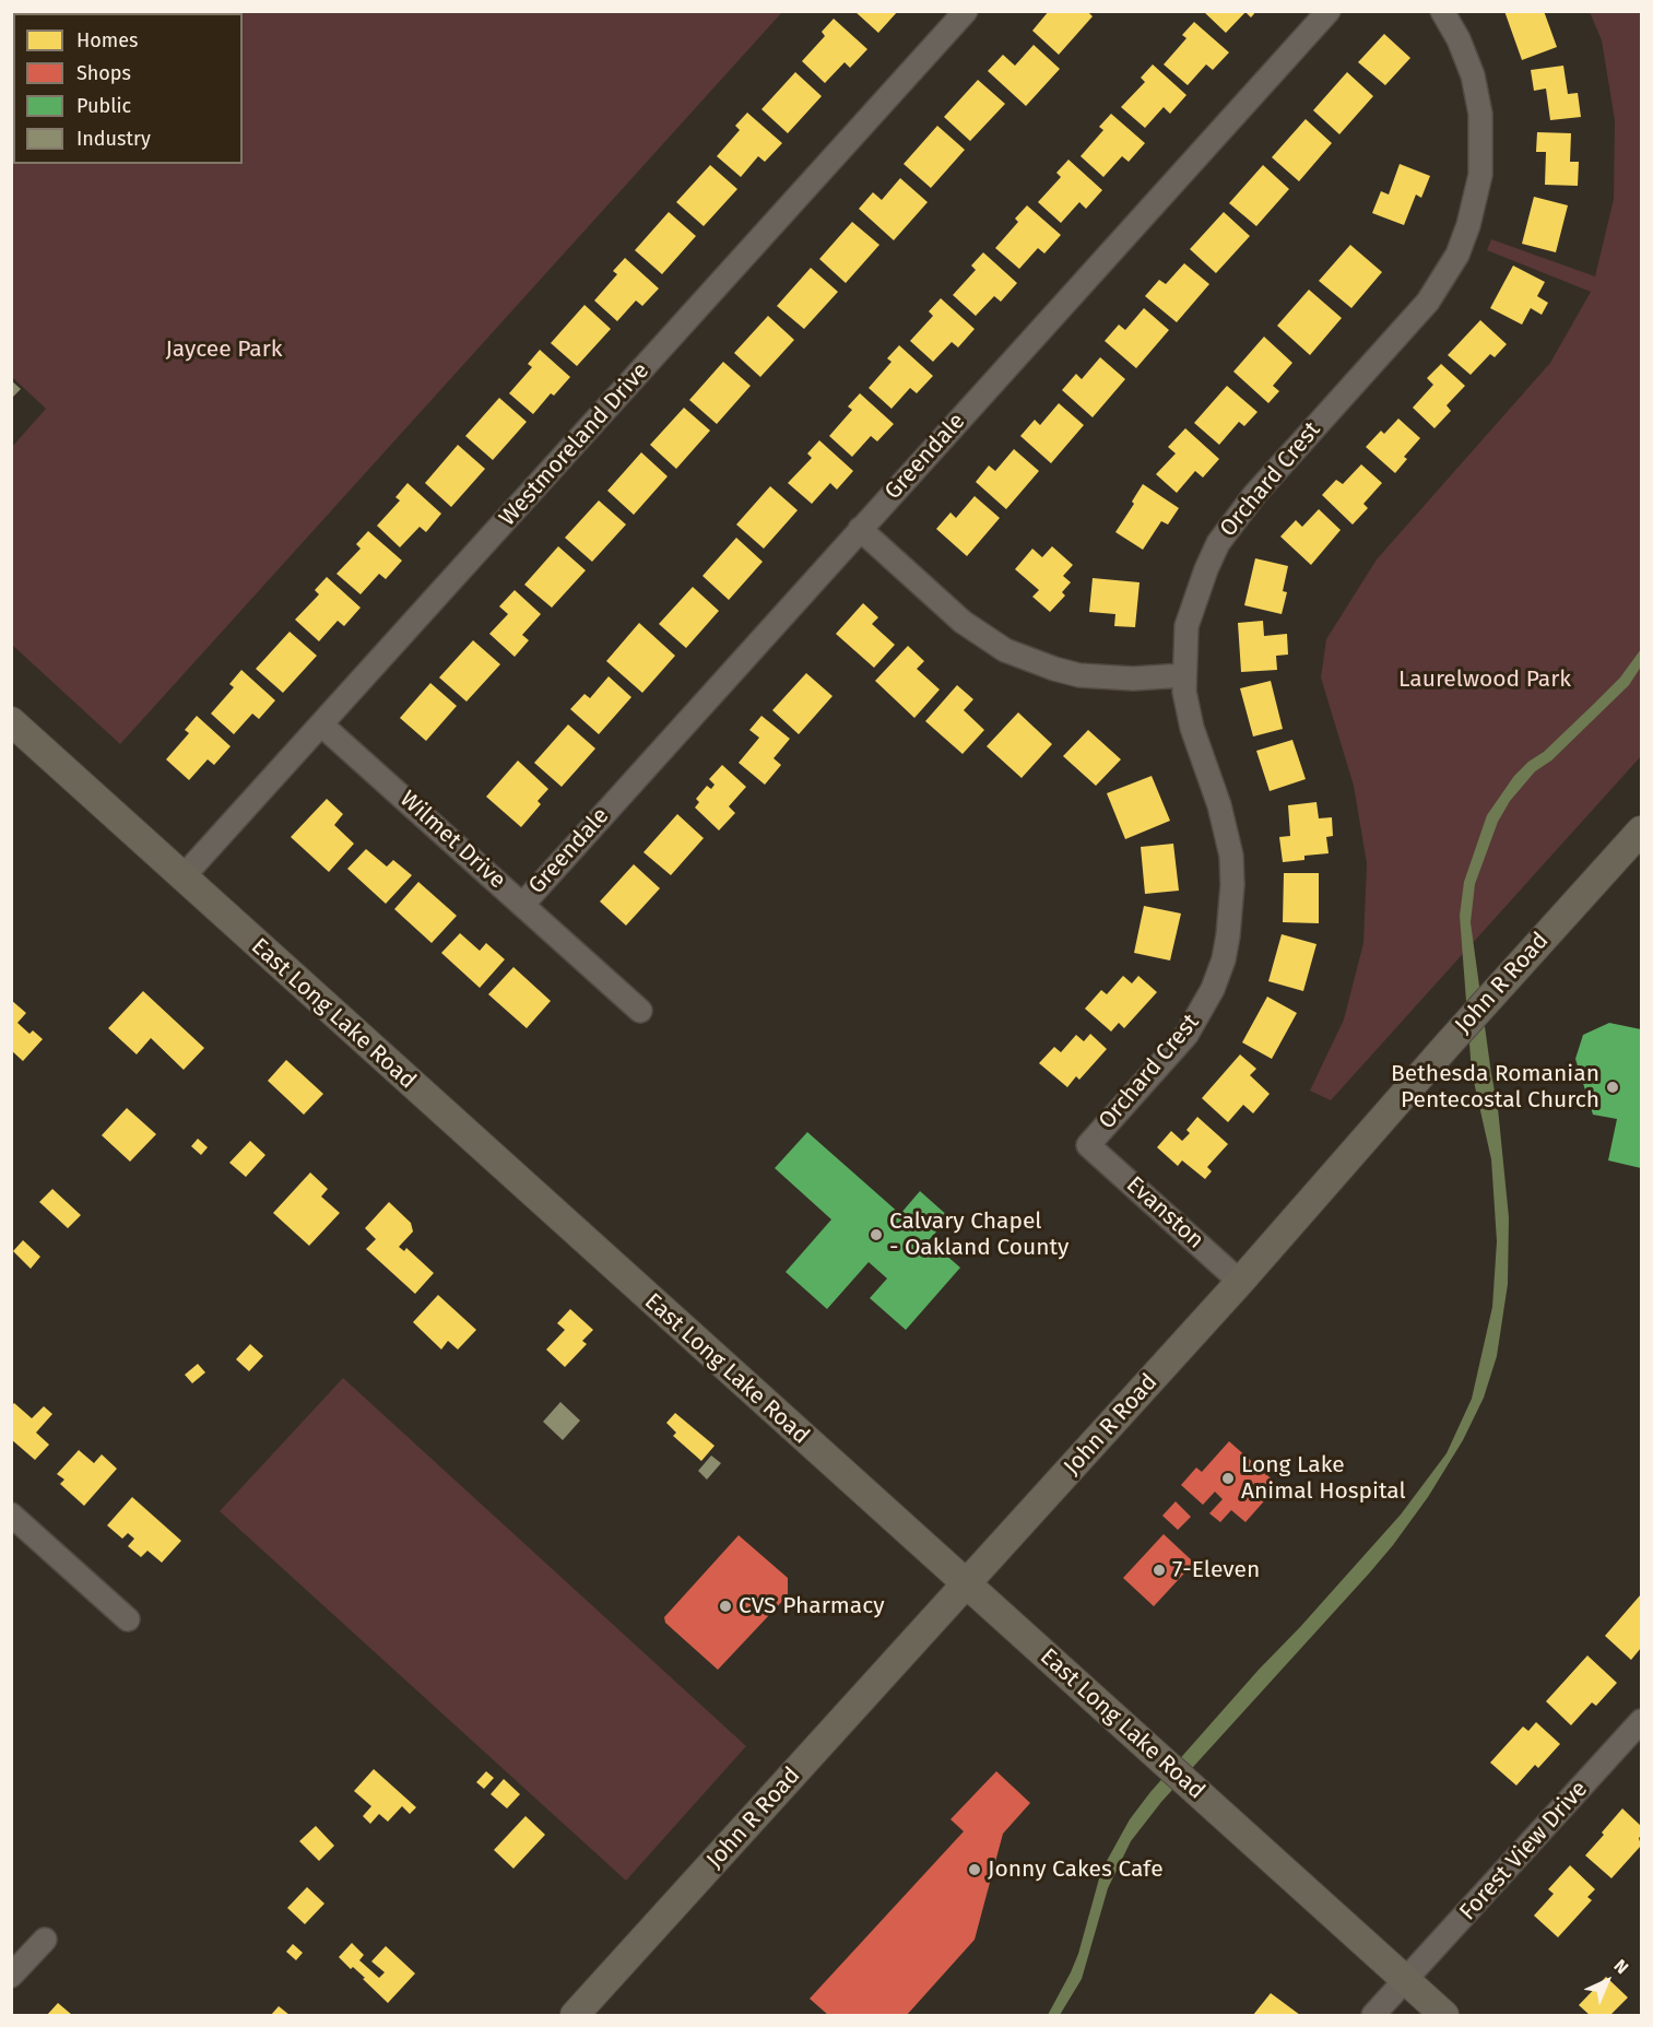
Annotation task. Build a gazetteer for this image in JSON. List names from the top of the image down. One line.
{"streets":{"main road":["John R Road","East Long Lake Road"],"street":["Westmoreland Drive","Greendale","Orchard Crest","Wilmet Drive","Evanston","Forest View Drive"]},"crossings":[["Westmoreland Drive","Wilmet Drive"],["Westmoreland Drive","East Long Lake Road"],["Greendale","Wilmet Drive"],["Orchard Crest","Evanston"],["John R Road","East Long Lake Road"],["John R Road","Evanston"],["East Long Lake Road","Forest View Drive"]],"parks":["Jaycee Park","Laurelwood Park"],"places":["Bethesda Romanian Pentecostal Church","Calvary Chapel - Oakland County","Long Lake Animal Hospital","7-Eleven","CVS Pharmacy","Jonny Cakes Cafe"],"legend":["Homes","Shops","Public","Industry"],"north":"top right"}
